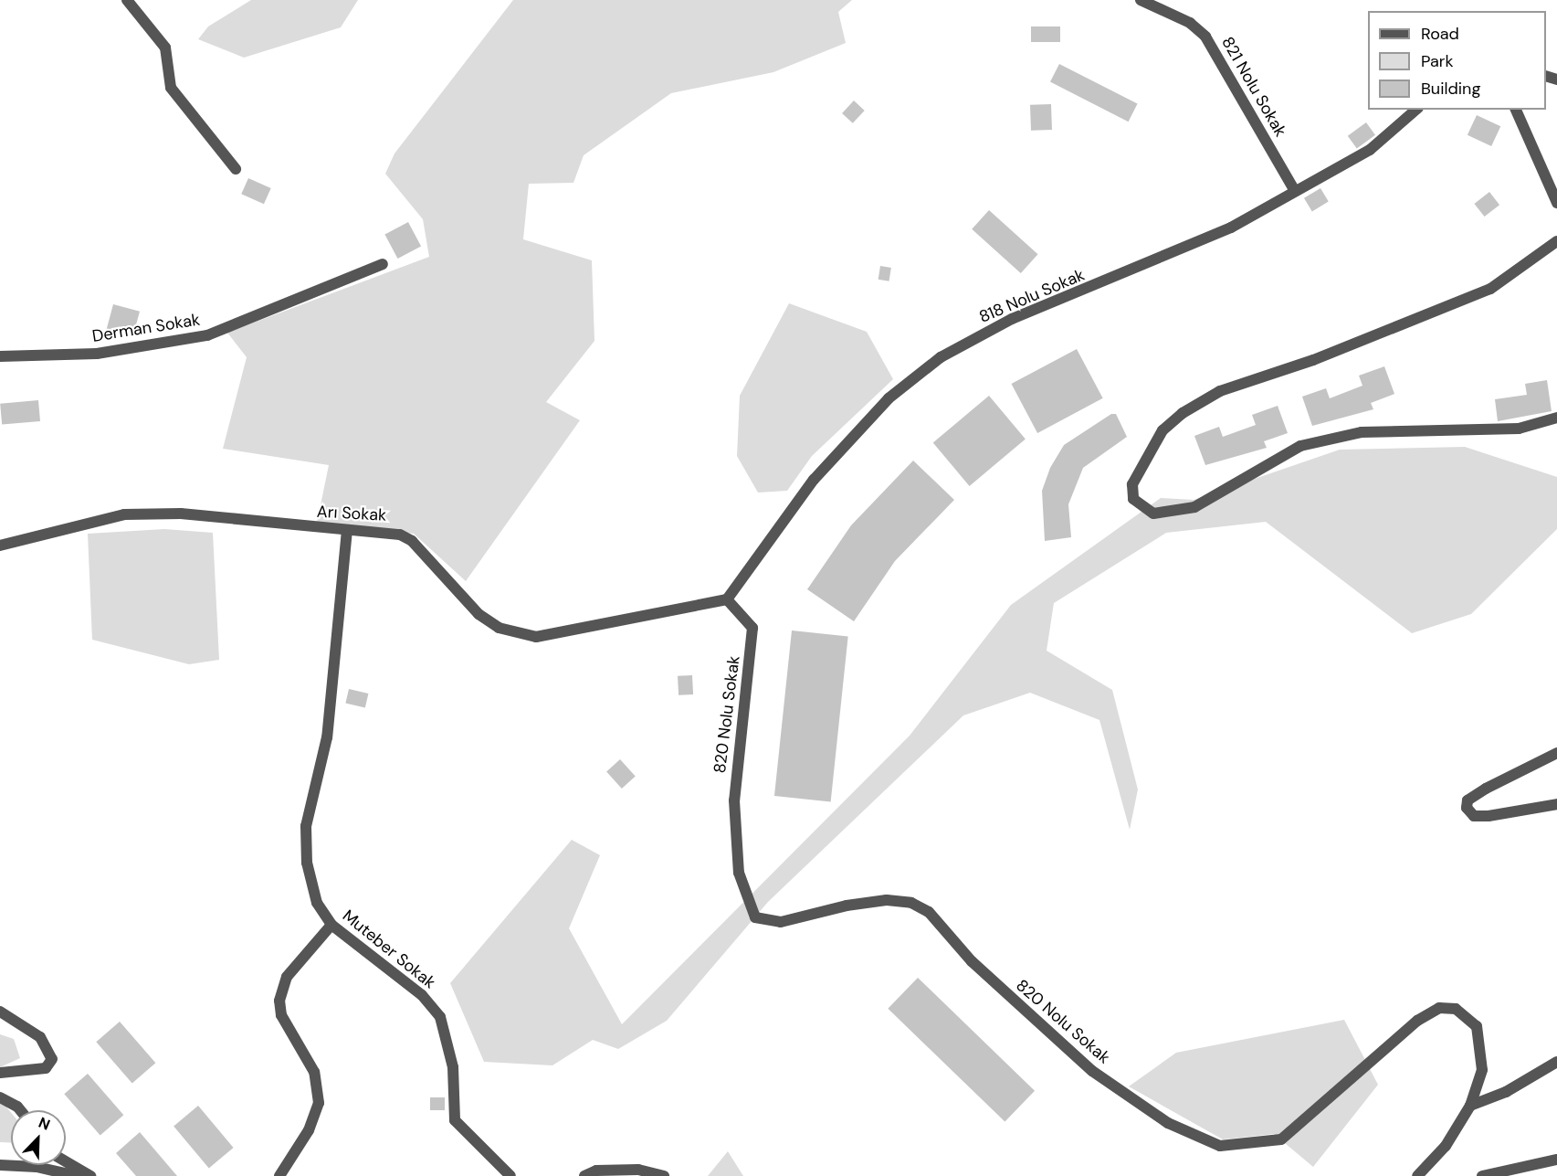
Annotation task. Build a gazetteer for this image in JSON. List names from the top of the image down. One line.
{"streets":{"street":["821 Nolu Sokak","818 Nolu Sokak","Derman Sokak","Arı Sokak","820 Nolu Sokak","Muteber Sokak"]},"crossings":[["821 Nolu Sokak","818 Nolu Sokak"],["818 Nolu Sokak","Arı Sokak"],["818 Nolu Sokak","820 Nolu Sokak"],["Arı Sokak","820 Nolu Sokak"],["Arı Sokak","Muteber Sokak"]],"legend":["Road","Park","Building"],"north":"top right"}
